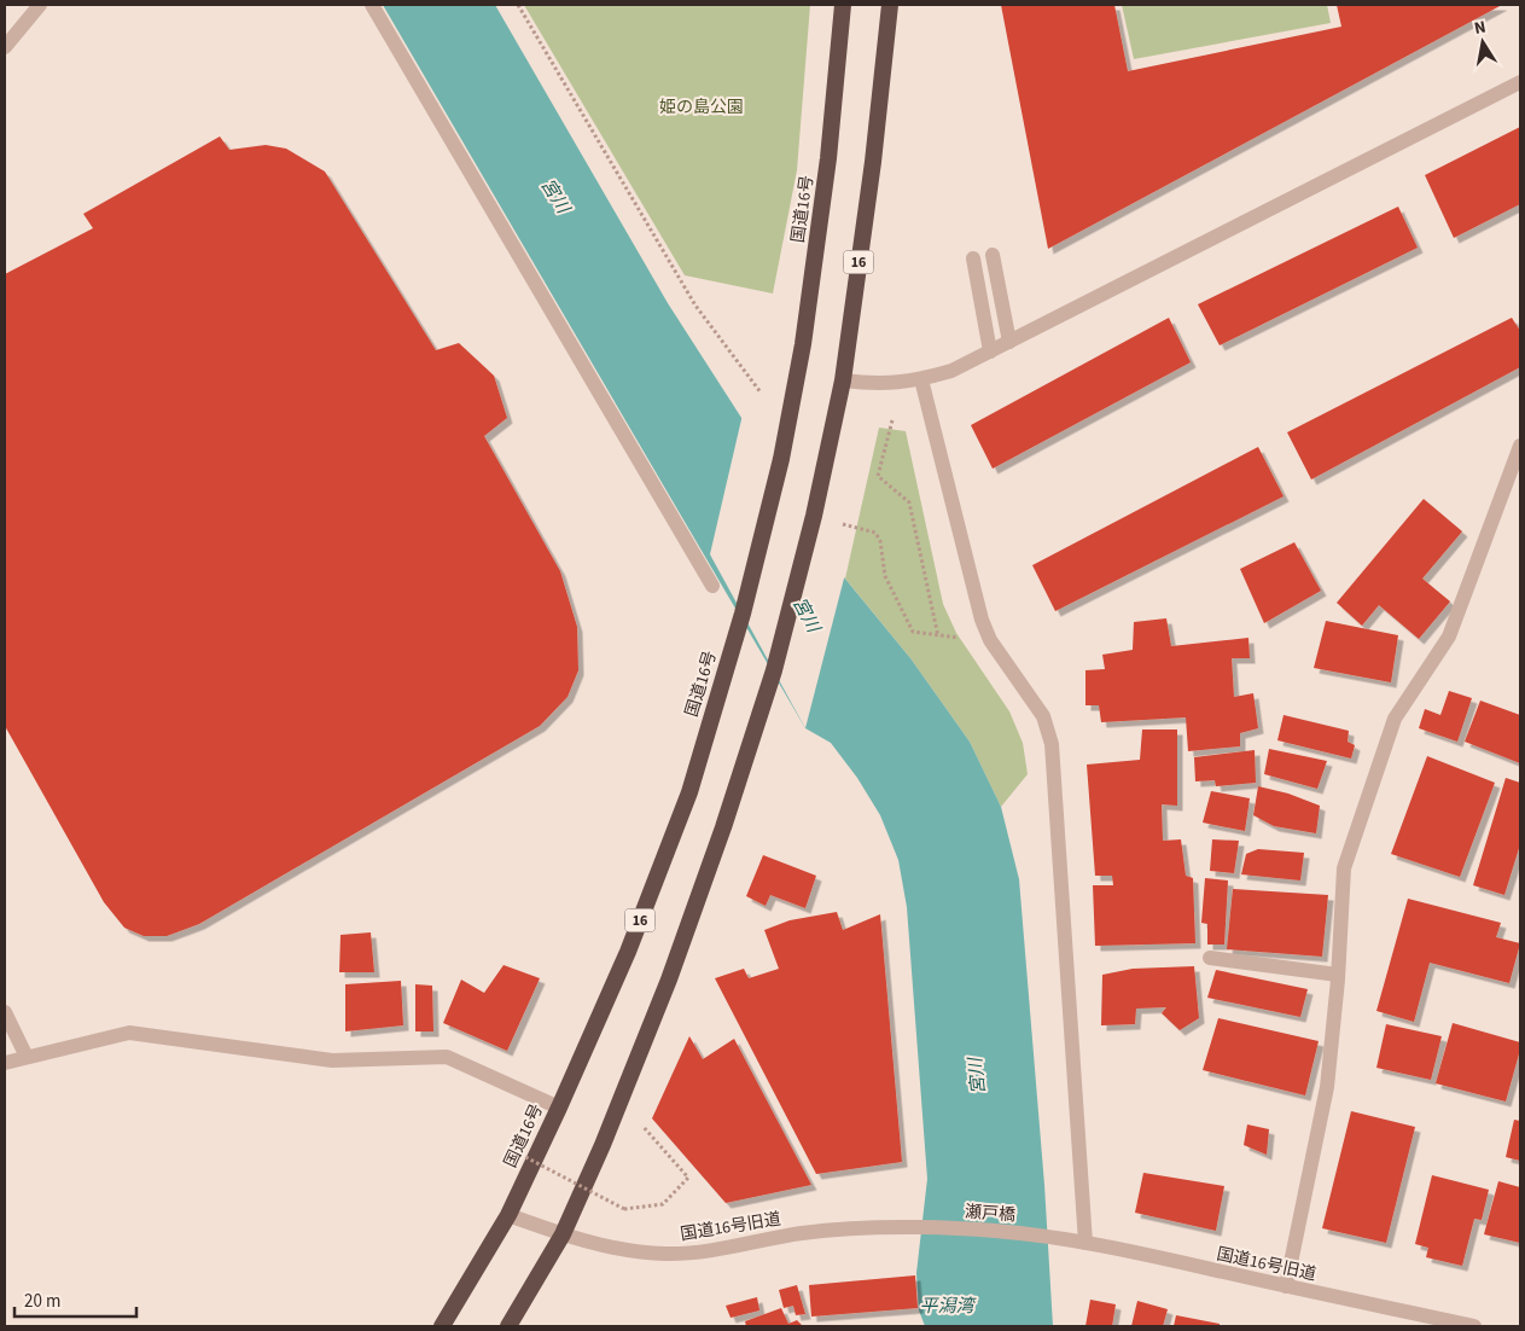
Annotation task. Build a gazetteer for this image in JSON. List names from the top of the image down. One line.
{"streets":{"highway":["国道16号","16"],"street":["瀬戸橋","国道16号旧道"]},"crossings":[["国道16号","国道16号旧道"],["16","国道16号旧道"],["瀬戸橋","国道16号旧道"]],"water":["宮川","平潟湾"],"parks":["姫の島公園"],"scale_bar":"20 m","north":"top"}
